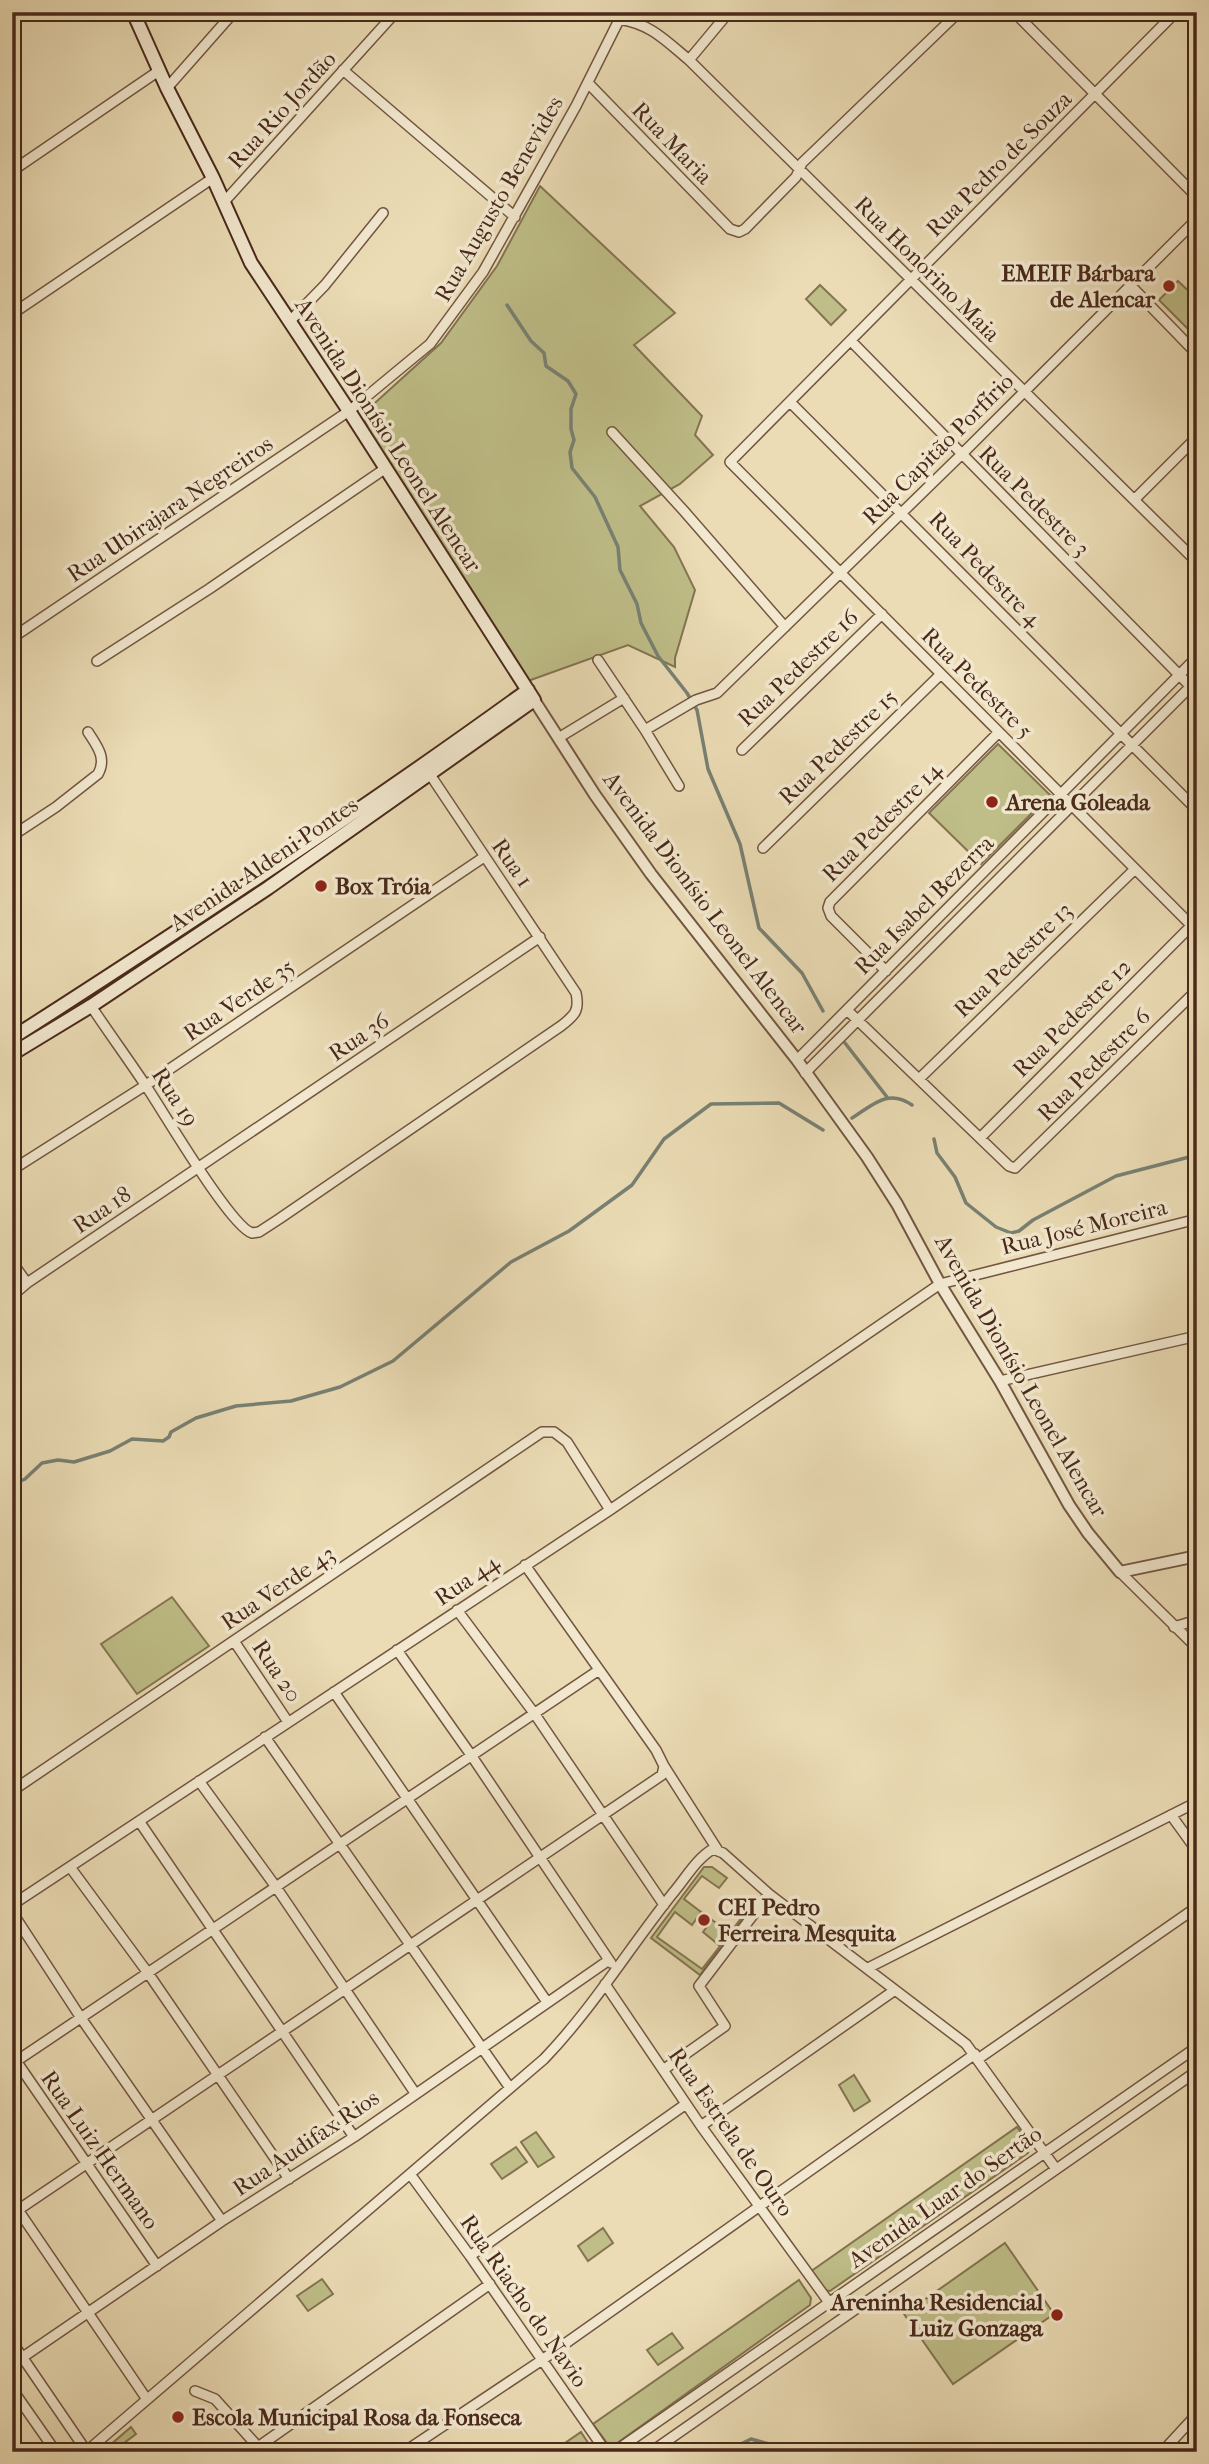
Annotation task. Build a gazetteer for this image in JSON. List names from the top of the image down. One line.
{"streets":{"main road":["Avenida Dionísio Leonel Alencar","Avenida Aldeni Pontes"],"street":["Rua Rio Jordão","Rua Maria","Rua Pedro de Souza","Rua Augusto Benevides","Rua Honorino Maia","Rua Capitão Porfírio","Rua Pedestre 3","Rua Ubirajara Negreiros","Rua Pedestre 4","Rua Pedestre 16","Rua Pedestre 5","Rua Pedestre 15","Rua Pedestre 14","Rua 1","Rua Isabel Bezerra","Rua Pedestre 13","Rua Verde 35","Rua Pedestre 12","Rua 36","Rua Pedestre 6","Rua 19","Rua 18","Rua José Moreira","Rua 44","Rua Verde 43","Rua 20","Rua Estrela de Ouro","Rua Audifax Rios","Rua Luiz Hermano","Avenida Luar do Sertão","Rua Riacho do Navio"]},"crossings":[["Rua Rio Jordão","Avenida Dionísio Leonel Alencar"],["Rua Maria","Rua Augusto Benevides"],["Rua Maria","Rua Honorino Maia"],["Rua Pedro de Souza","Rua Honorino Maia"],["Rua Pedro de Souza","Rua Pedestre 3"],["Rua Pedro de Souza","Rua Pedestre 4"],["Rua Pedro de Souza","Rua Pedestre 5"],["Rua Augusto Benevides","Rua Honorino Maia"],["Rua Augusto Benevides","Avenida Dionísio Leonel Alencar"],["Rua Augusto Benevides","Rua Ubirajara Negreiros"],["Rua Honorino Maia","Rua Capitão Porfírio"],["Avenida Dionísio Leonel Alencar","Rua Ubirajara Negreiros"],["Avenida Dionísio Leonel Alencar","Avenida Aldeni Pontes"],["Avenida Dionísio Leonel Alencar","Rua Isabel Bezerra"],["Avenida Dionísio Leonel Alencar","Rua José Moreira"],["Avenida Dionísio Leonel Alencar","Rua 44"],["Rua Capitão Porfírio","Rua Pedestre 3"],["Rua Capitão Porfírio","Rua Pedestre 4"],["Rua Capitão Porfírio","Rua Pedestre 5"],["Rua Pedestre 3","Rua Isabel Bezerra"],["Rua Pedestre 4","Rua Isabel Bezerra"],["Rua Pedestre 16","Rua Pedestre 5"],["Rua Pedestre 5","Rua Pedestre 15"],["Rua Pedestre 5","Rua Pedestre 14"],["Rua Pedestre 5","Rua Isabel Bezerra"],["Rua Pedestre 5","Rua Pedestre 13"],["Rua Pedestre 5","Rua Pedestre 12"],["Rua Pedestre 14","Rua Isabel Bezerra"],["Rua 1","Avenida Aldeni Pontes"],["Rua 1","Rua Verde 35"],["Rua 1","Rua 36"],["Rua 1","Rua 19"],["Avenida Aldeni Pontes","Rua 19"],["Rua Verde 35","Rua 19"],["Rua Pedestre 12","Rua Pedestre 6"],["Rua 36","Rua 19"],["Rua 36","Rua 18"],["Rua 19","Rua 18"],["Rua José Moreira","Rua 44"],["Rua 44","Rua Verde 43"],["Rua 44","Rua 20"],["Rua Verde 43","Rua 20"],["Rua Estrela de Ouro","Avenida Luar do Sertão"],["Rua Audifax Rios","Rua Luiz Hermano"]],"places":["EMEIF Bárbara de Alencar","Arena Goleada","Box Tróia","CEI Pedro Ferreira Mesquita","Areninha Residencial Luiz Gonzaga","Escola Municipal Rosa da Fonseca"]}
